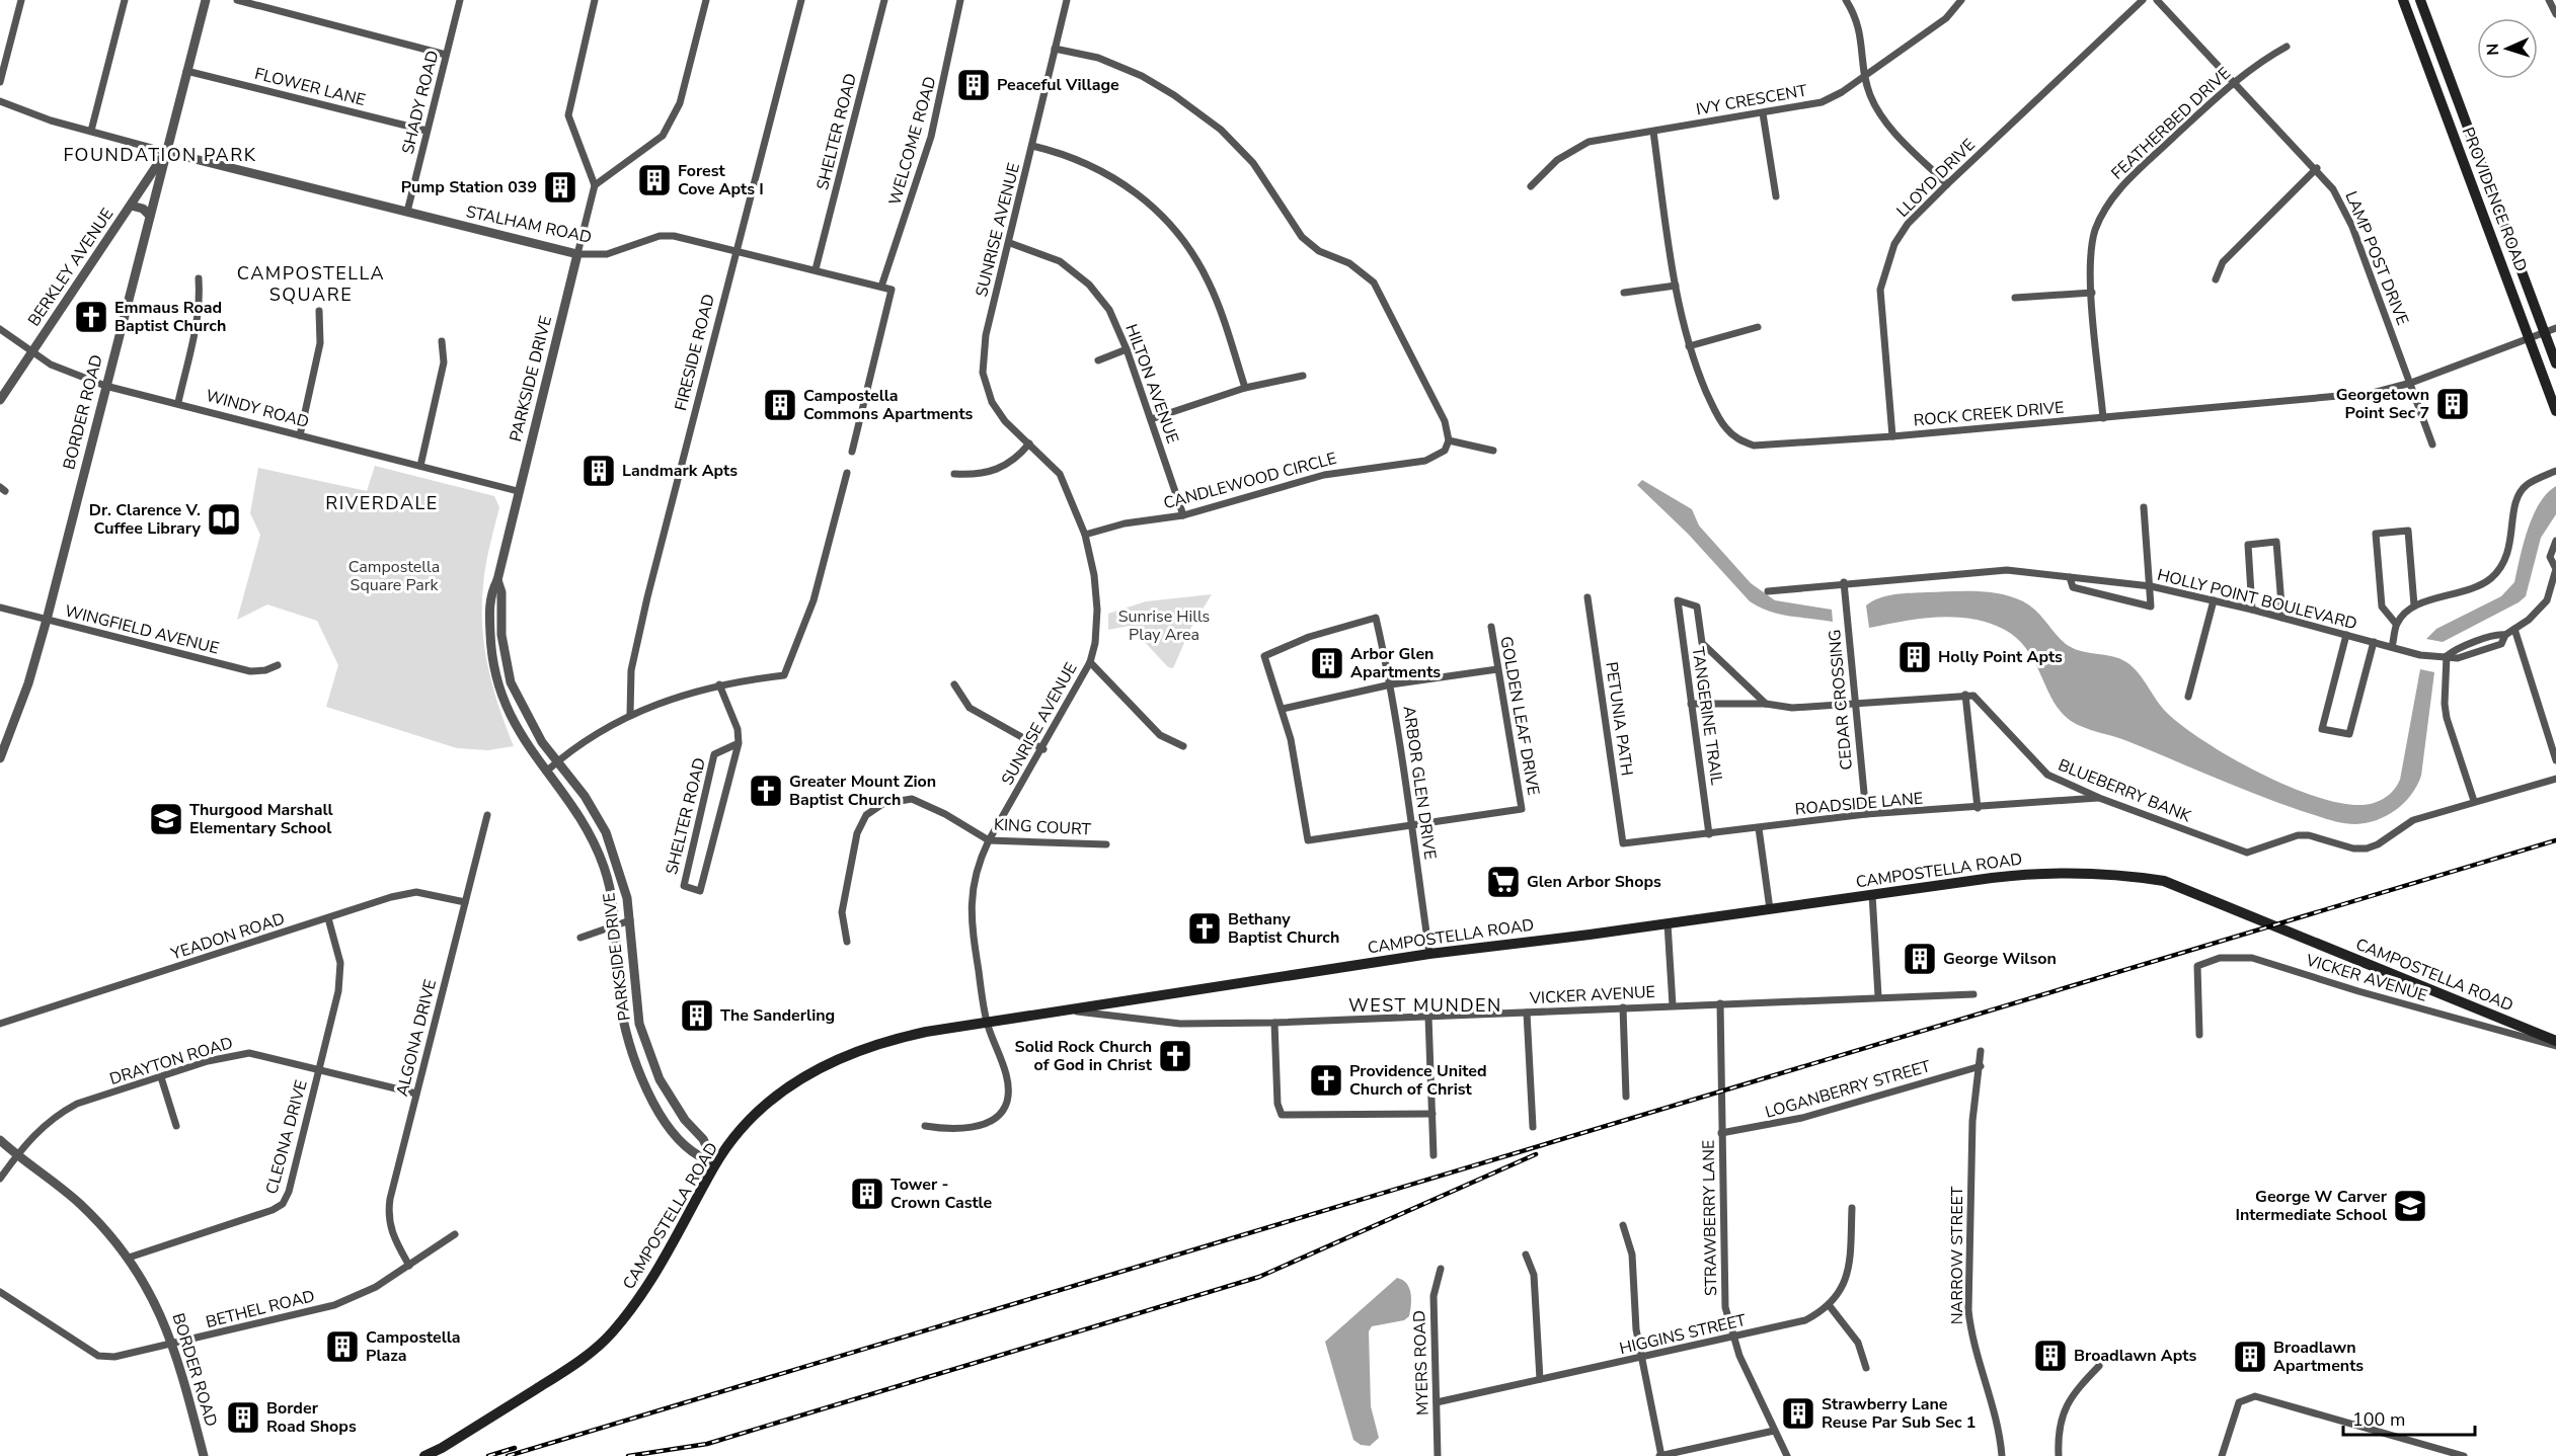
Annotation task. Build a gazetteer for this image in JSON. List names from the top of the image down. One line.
{"streets":{"main road":["PROVIDENCE ROAD","CAMPOSTELLA ROAD"],"street":["FLOWER LANE","IVY CRESCENT","SHADY ROAD","FEATHERBED DRIVE","SHELTER ROAD","WELCOME ROAD","LLOYD DRIVE","STALHAM ROAD","SUNRISE AVENUE","LAMP POST DRIVE","BERKLEY AVENUE","FIRESIDE ROAD","PARKSIDE DRIVE","HILTON AVENUE","WINDY ROAD","BORDER ROAD","ROCK CREEK DRIVE","CANDLEWOOD CIRCLE","HOLLY POINT BOULEVARD","WINGFIELD AVENUE","CEDAR CROSSING","GOLDEN LEAF DRIVE","TANGERINE TRAIL","PETUNIA PATH","ARBOR GLEN DRIVE","BLUEBERRY BANK","ROADSIDE LANE","KING COURT","YEADON ROAD","VICKER AVENUE","ALGONA DRIVE","DRAYTON ROAD","LOGANBERRY STREET","CLEONA DRIVE","STRAWBERRY LANE","NARROW STREET","BETHEL ROAD","HIGGINS STREET","MYERS ROAD"]},"crossings":[["FLOWER LANE","SHADY ROAD"],["FLOWER LANE","BORDER ROAD"],["IVY CRESCENT","ROCK CREEK DRIVE"],["SHADY ROAD","STALHAM ROAD"],["FEATHERBED DRIVE","LAMP POST DRIVE"],["FEATHERBED DRIVE","ROCK CREEK DRIVE"],["SHELTER ROAD","STALHAM ROAD"],["WELCOME ROAD","STALHAM ROAD"],["LLOYD DRIVE","ROCK CREEK DRIVE"],["PROVIDENCE ROAD","ROCK CREEK DRIVE"],["STALHAM ROAD","BERKLEY AVENUE"],["STALHAM ROAD","FIRESIDE ROAD"],["STALHAM ROAD","PARKSIDE DRIVE"],["STALHAM ROAD","BORDER ROAD"],["SUNRISE AVENUE","HILTON AVENUE"],["SUNRISE AVENUE","CANDLEWOOD CIRCLE"],["SUNRISE AVENUE","KING COURT"],["SUNRISE AVENUE","CAMPOSTELLA ROAD"],["LAMP POST DRIVE","ROCK CREEK DRIVE"],["BERKLEY AVENUE","WINDY ROAD"],["BERKLEY AVENUE","BORDER ROAD"],["PARKSIDE DRIVE","WINDY ROAD"],["PARKSIDE DRIVE","CAMPOSTELLA ROAD"],["HILTON AVENUE","CANDLEWOOD CIRCLE"],["WINDY ROAD","BORDER ROAD"],["BORDER ROAD","WINGFIELD AVENUE"],["BORDER ROAD","DRAYTON ROAD"],["BORDER ROAD","CLEONA DRIVE"],["BORDER ROAD","BETHEL ROAD"],["HOLLY POINT BOULEVARD","CEDAR CROSSING"],["CEDAR CROSSING","ROADSIDE LANE"],["GOLDEN LEAF DRIVE","ARBOR GLEN DRIVE"],["TANGERINE TRAIL","ROADSIDE LANE"],["PETUNIA PATH","ROADSIDE LANE"],["ARBOR GLEN DRIVE","CAMPOSTELLA ROAD"],["BLUEBERRY BANK","ROADSIDE LANE"],["CAMPOSTELLA ROAD","VICKER AVENUE"],["YEADON ROAD","ALGONA DRIVE"],["YEADON ROAD","CLEONA DRIVE"],["VICKER AVENUE","STRAWBERRY LANE"],["ALGONA DRIVE","DRAYTON ROAD"],["ALGONA DRIVE","BETHEL ROAD"],["DRAYTON ROAD","CLEONA DRIVE"],["LOGANBERRY STREET","STRAWBERRY LANE"],["LOGANBERRY STREET","NARROW STREET"],["STRAWBERRY LANE","HIGGINS STREET"],["HIGGINS STREET","MYERS ROAD"]],"districts":["FOUNDATION PARK","CAMPOSTELLA SQUARE","RIVERDALE","WEST MUNDEN"],"parks":["Campostella Square Park","Sunrise Hills Play Area"],"places":{"building":["Peaceful Village","Forest Cove Apts I","Pump Station 039","Georgetown Point Sec 7","Campostella Commons Apartments","Landmark Apts","Holly Point Apts","Arbor Glen Apartments","George Wilson","The Sanderling","Tower - Crown Castle","Campostella Plaza","Broadlawn Apts","Broadlawn Apartments","Strawberry Lane Reuse Par Sub Sec 1","Border Road Shops"],"church":["Emmaus Road Baptist Church","Greater Mount Zion Baptist Church","Bethany Baptist Church","Solid Rock Church of God in Christ","Providence United Church of Christ"],"library":["Dr. Clarence V. Cuffee Library"],"school or university":["Thurgood Marshall Elementary School","George W Carver Intermediate School"],"supermarket":["Glen Arbor Shops"]},"scale_bar":"100 m","north":"left"}
